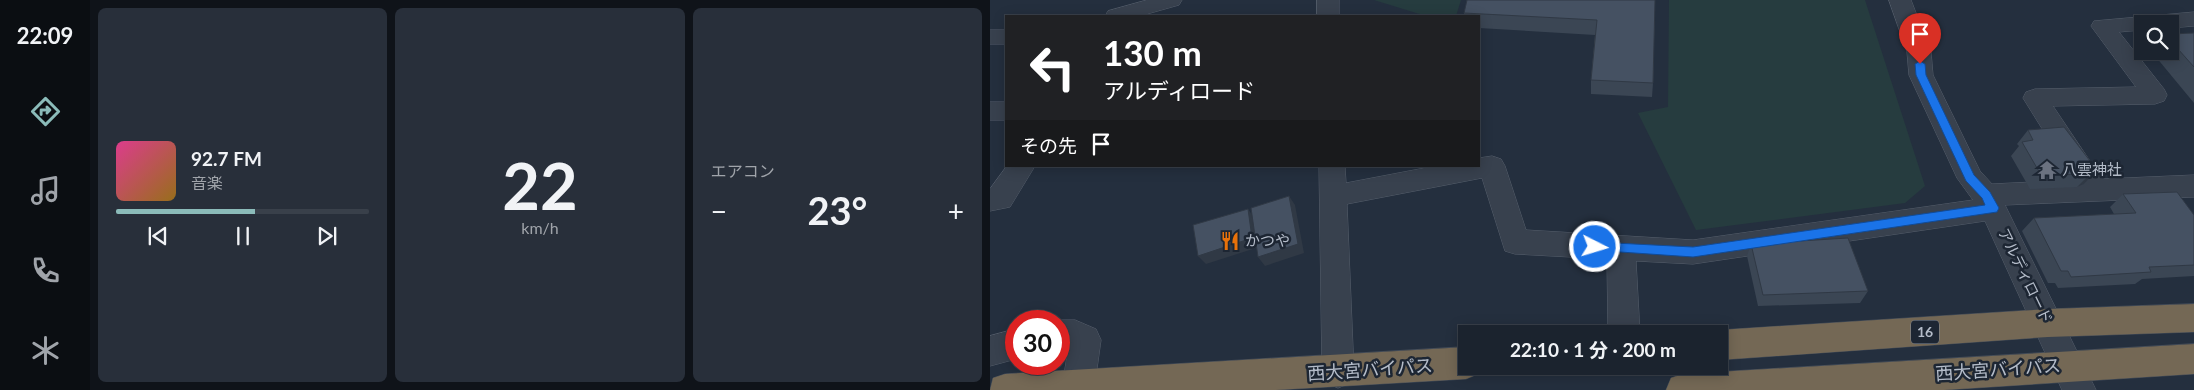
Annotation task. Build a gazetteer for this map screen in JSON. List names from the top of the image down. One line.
{"streets":{"highway":["16","西大宮バイパス"],"street":["アルディロード"]},"crossings":[["アルディロード","16"],["アルディロード","西大宮バイパス"]],"places":{"temple":["八雲神社"],"restaurant":["かつや"]},"page":{"tabs":"22:09","tile":[["22","km/h"],"エアコン"],"turn":["130 m","アルディロード"],"then":"その先","song":["92.7 FM","音楽"],"heat":["−","23°","+"],"limit":"30","trip":"22:10 · 1 分 · 200 m"}}
